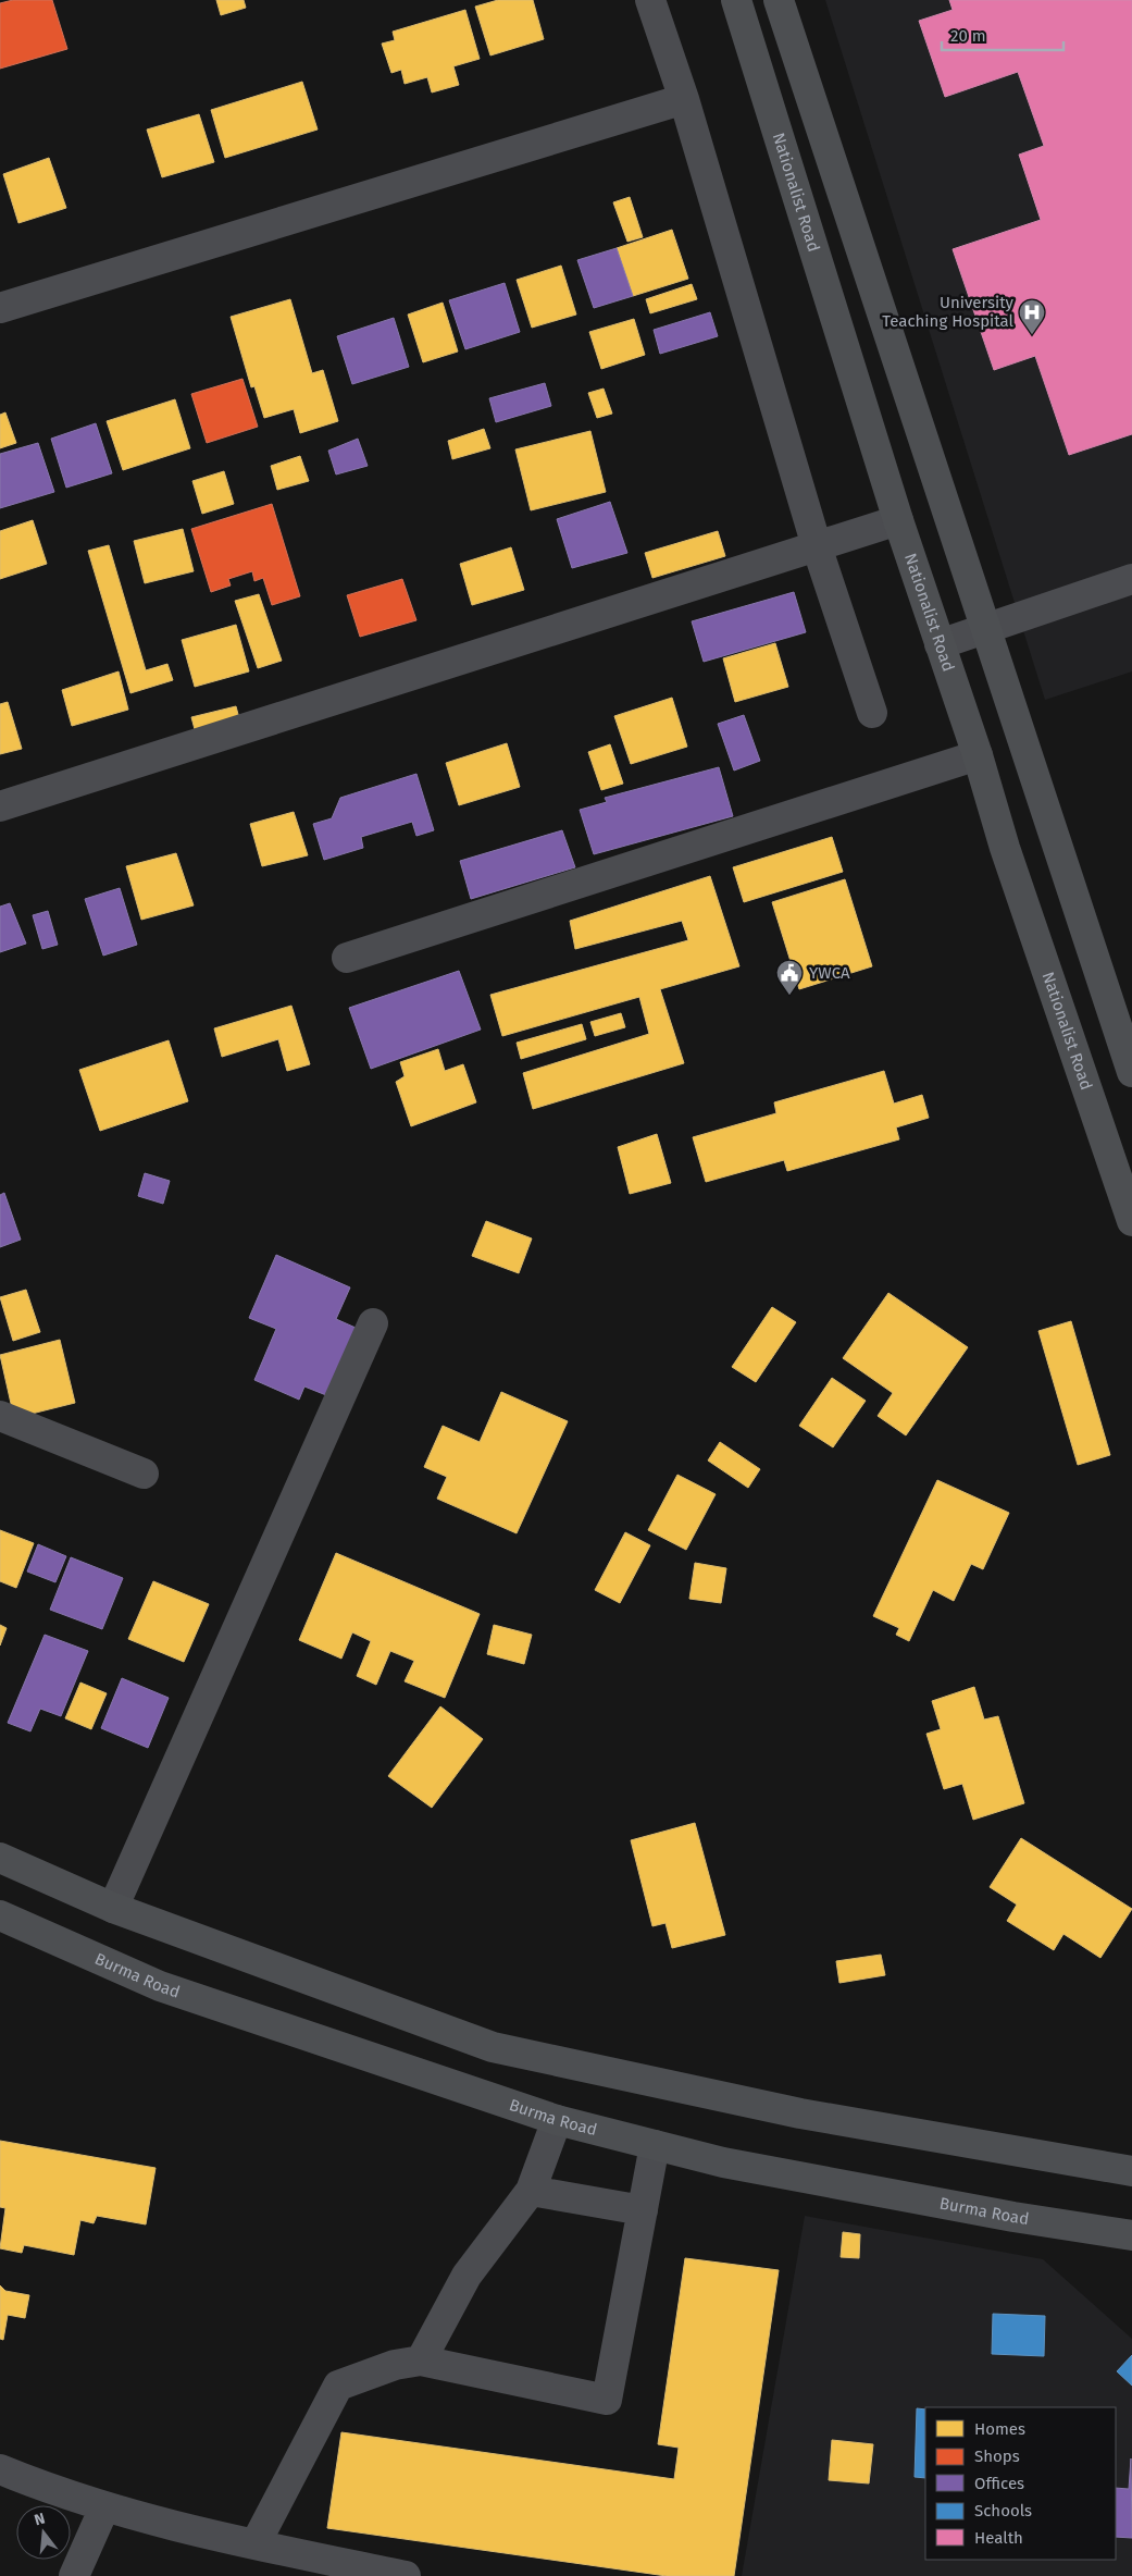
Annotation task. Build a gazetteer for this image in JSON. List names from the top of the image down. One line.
{"streets":{"main road":["Nationalist Road","Burma Road"]},"places":{"hospital":["University Teaching Hospital"],"public building":["YWCA"]},"legend":["Homes","Shops","Offices","Schools","Health"],"scale_bar":"20 m","north":"top"}
